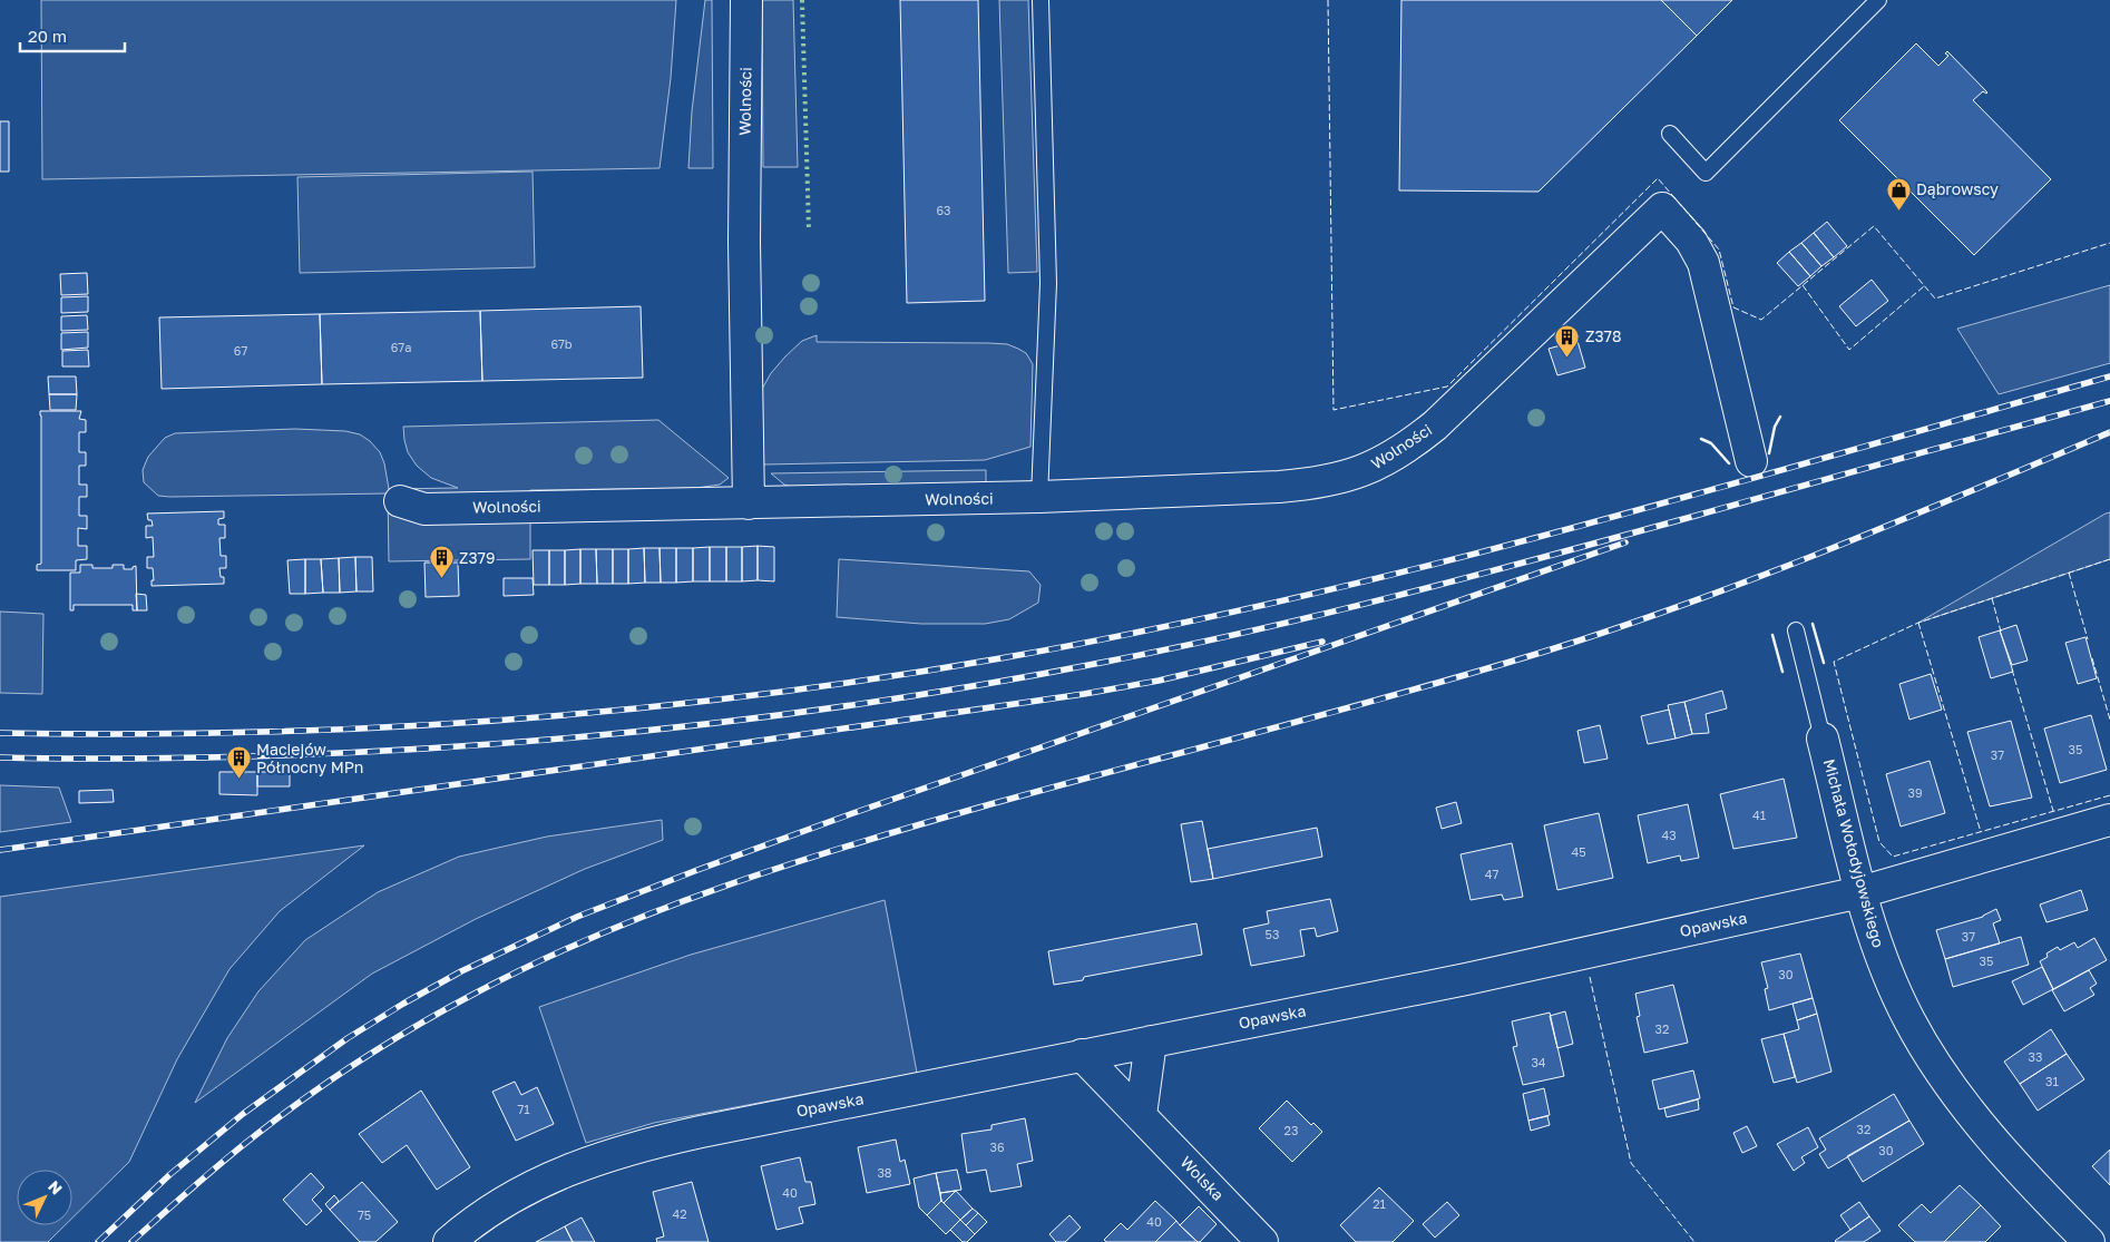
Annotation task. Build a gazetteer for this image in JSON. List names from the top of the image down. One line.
{"streets":{"street":["Wolności","Michała Wołodyjowskiego","Opawska","Wolska"]},"crossings":[["Michała Wołodyjowskiego","Opawska"],["Opawska","Wolska"]],"places":{"shop":["Dąbrowscy"],"building":["Z378","Z379","Maciejów Północny MPn"]},"house_numbers":["63","67b","67a","67","35","37","39","41","43","45","47","53","37","35","30","32","33","34","31","71","32","23","36","30","38","40","21","42","75","40"],"scale_bar":"20 m","north":"top right"}
